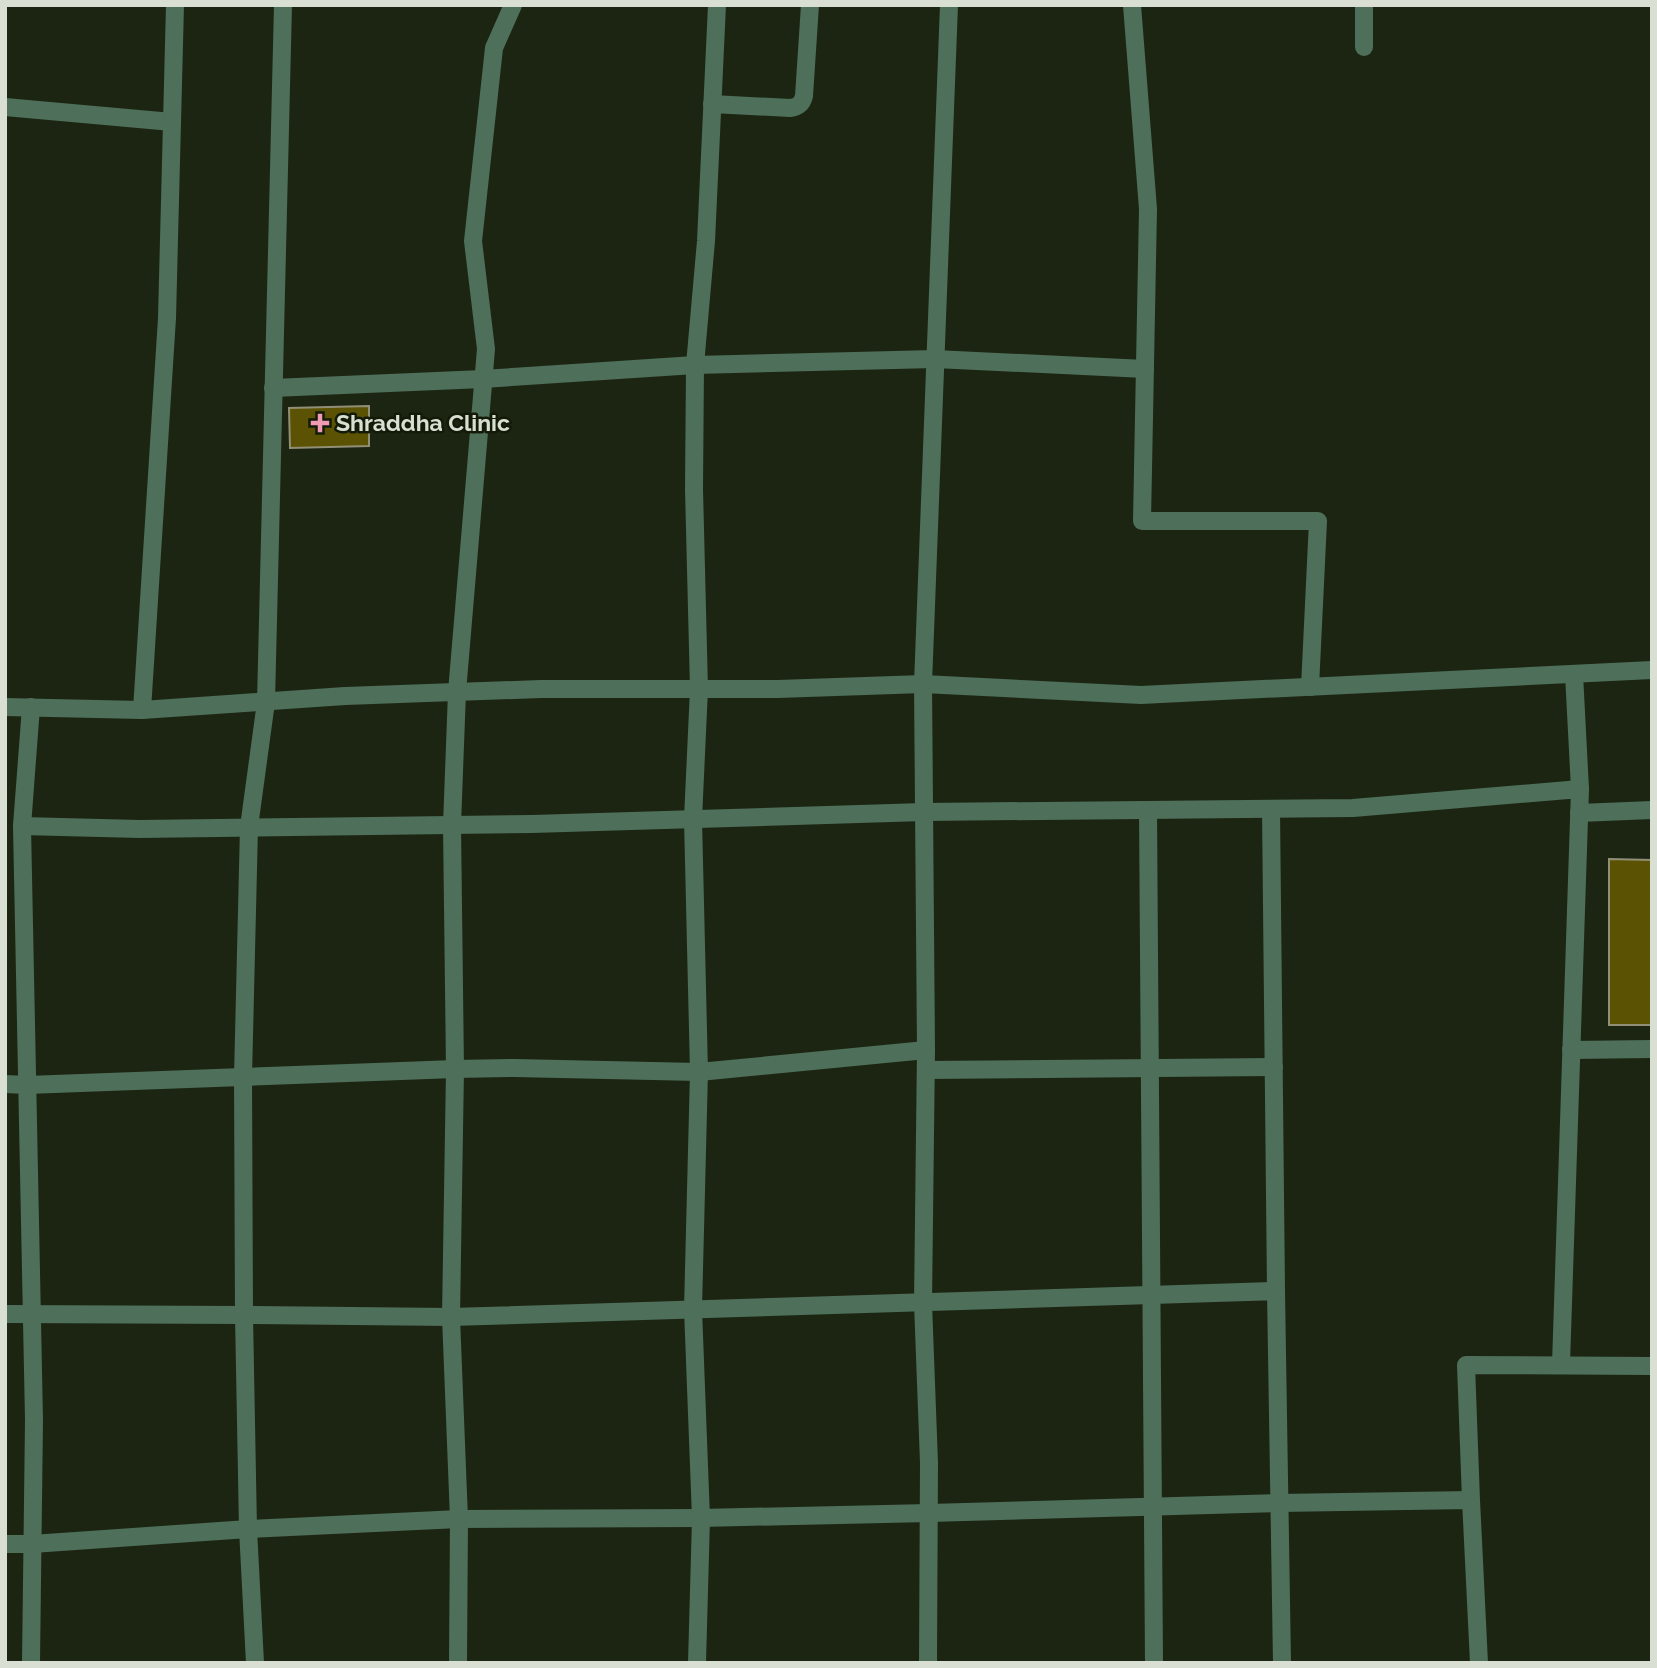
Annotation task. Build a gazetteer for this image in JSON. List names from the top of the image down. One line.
{"places":{"health":["Shraddha Clinic"]}}
